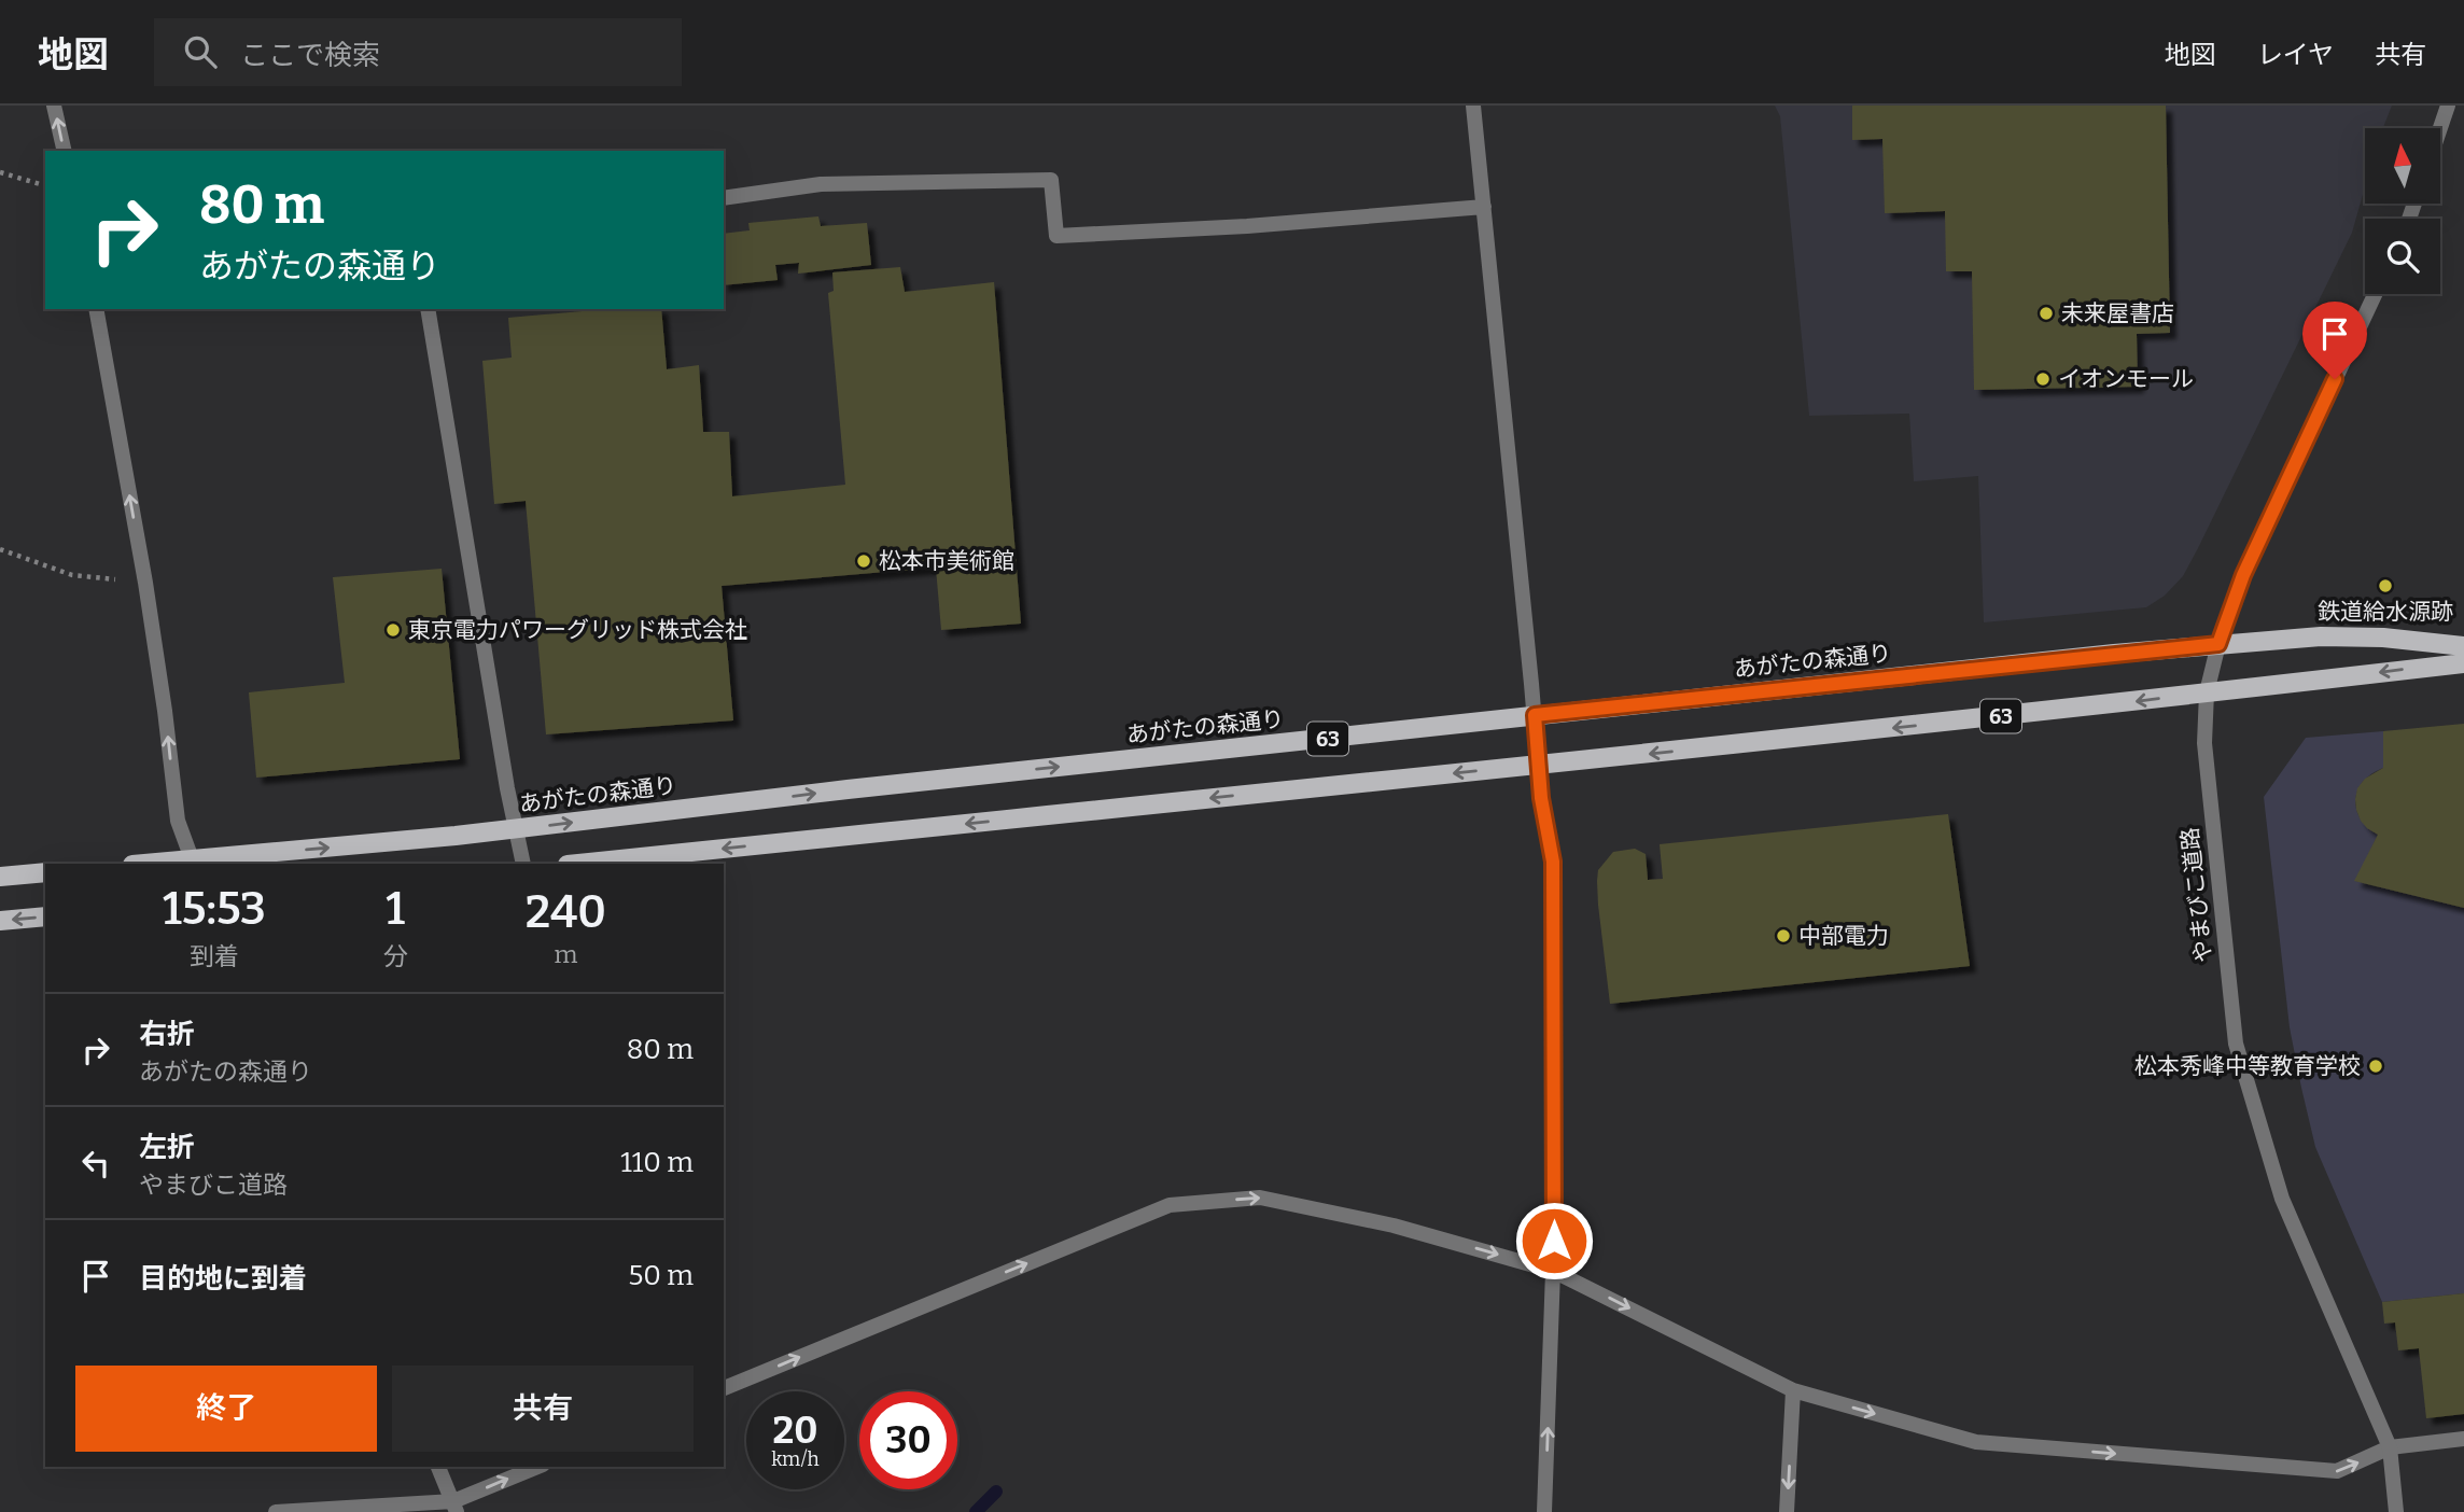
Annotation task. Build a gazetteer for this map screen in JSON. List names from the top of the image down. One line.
{"streets":{"main road":["あがたの森通り","63"],"street":["やまびこ道路"]},"crossings":[["あがたの森通り","やまびこ道路"],["63","やまびこ道路"]],"places":["未来屋書店","イオンモール","松本市美術館","鉄道給水源跡","東京電力パワーグリッド株式会社","中部電力","松本秀峰中等教育学校"],"north":"top","page":{"header":"地図","search":"ここで検索","nav":["地図","レイヤ","共有"],"turn":["80 m","あがたの森通り"],"eta":["15:53","到着","1","分","240","m"],"list":[{"name":"右折","note":"あがたの森通り","value":"80 m"},{"name":"左折","note":"やまびこ道路","value":"110 m"},{"name":"目的地に到着","value":"50 m"}],"buttons":["終了","共有"],"speed":"20 km/h","limit":"30"}}
